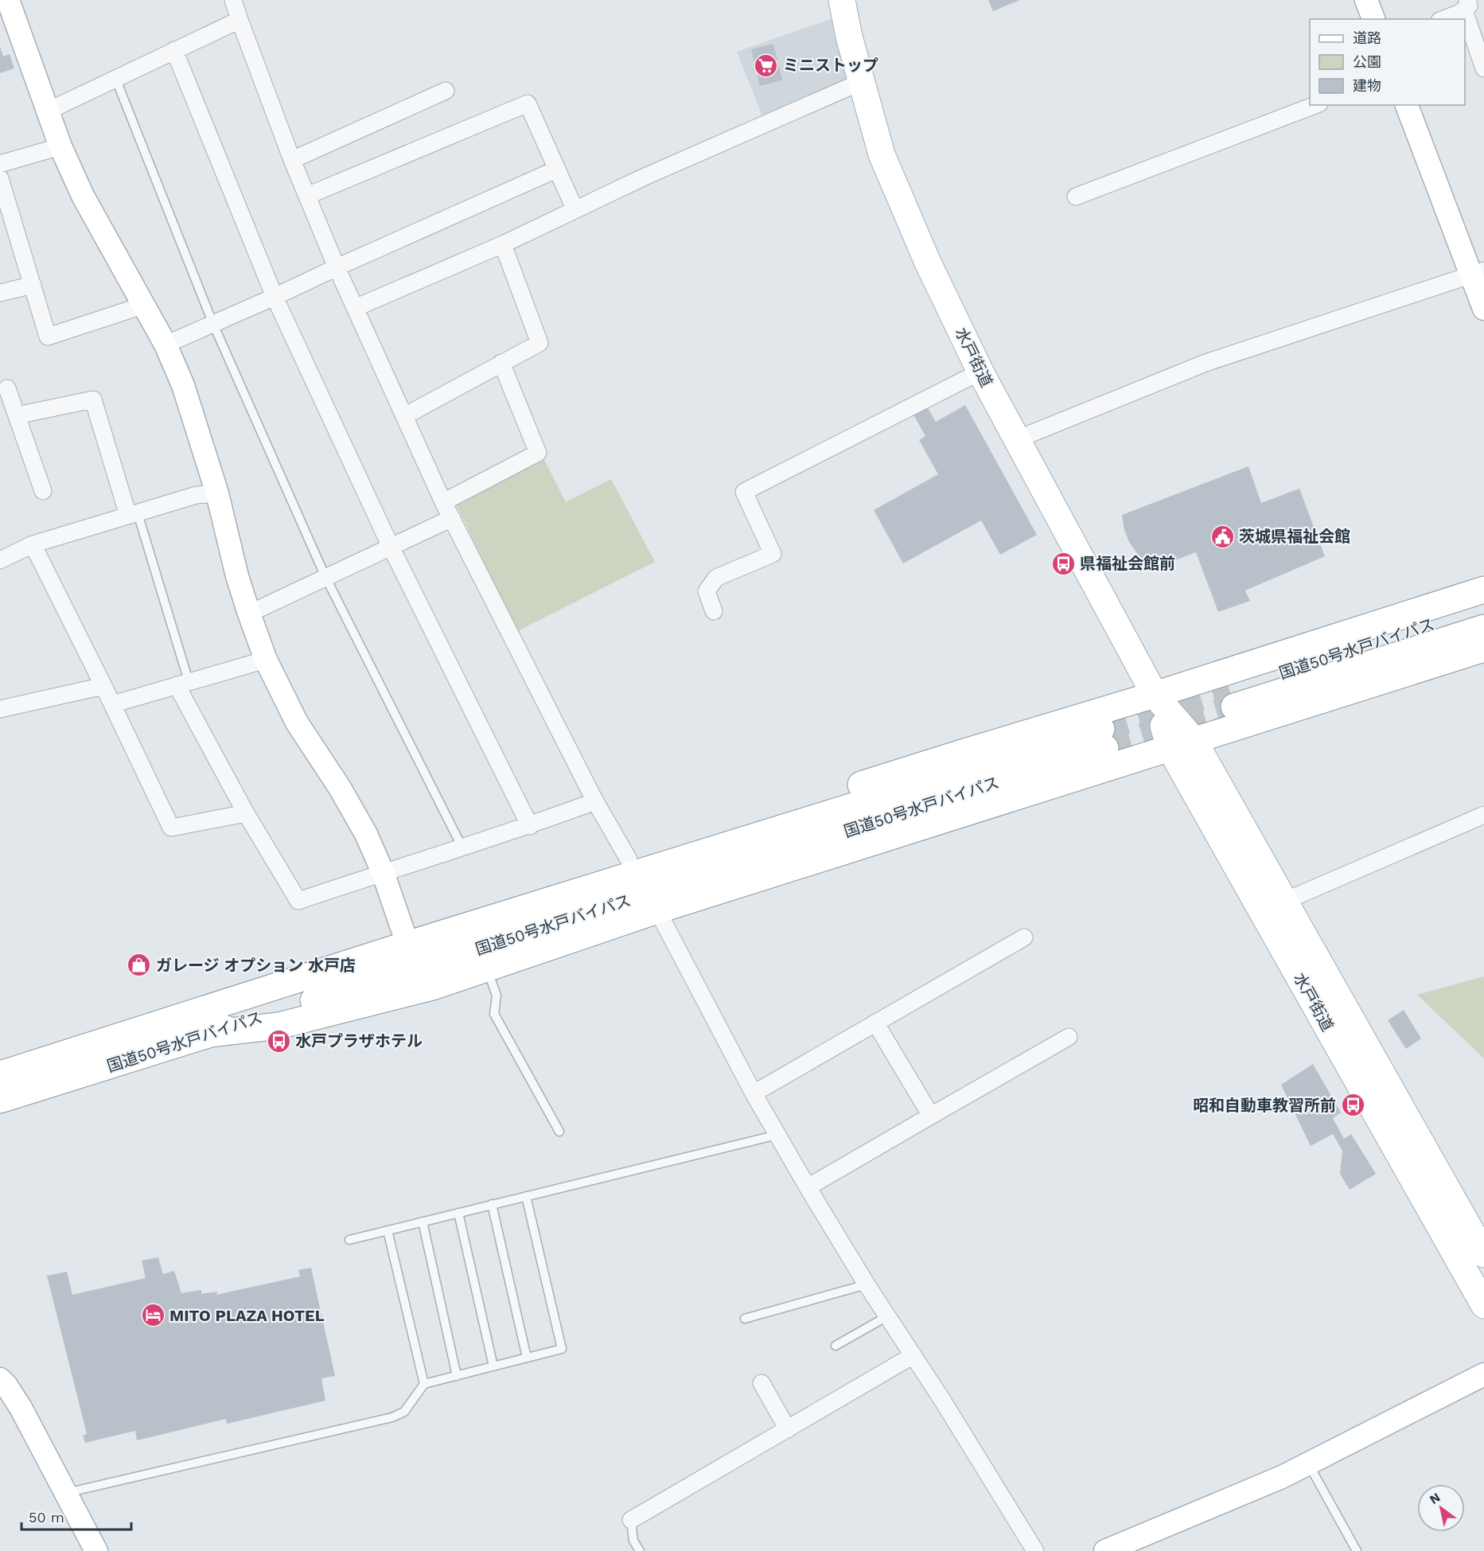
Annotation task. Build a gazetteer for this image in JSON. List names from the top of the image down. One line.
{"streets":{"main road":["水戸街道","国道50号水戸バイパス"]},"places":{"supermarket":["ミニストップ"],"public building":["茨城県福祉会館"],"bus stop":["県福祉会館前","水戸プラザホテル","昭和自動車教習所前"],"shop":["ガレージ オプション 水戸店"],"hotel":["MITO PLAZA HOTEL"]},"legend":["道路","公園","建物"],"scale_bar":"50 m","north":"top left"}
